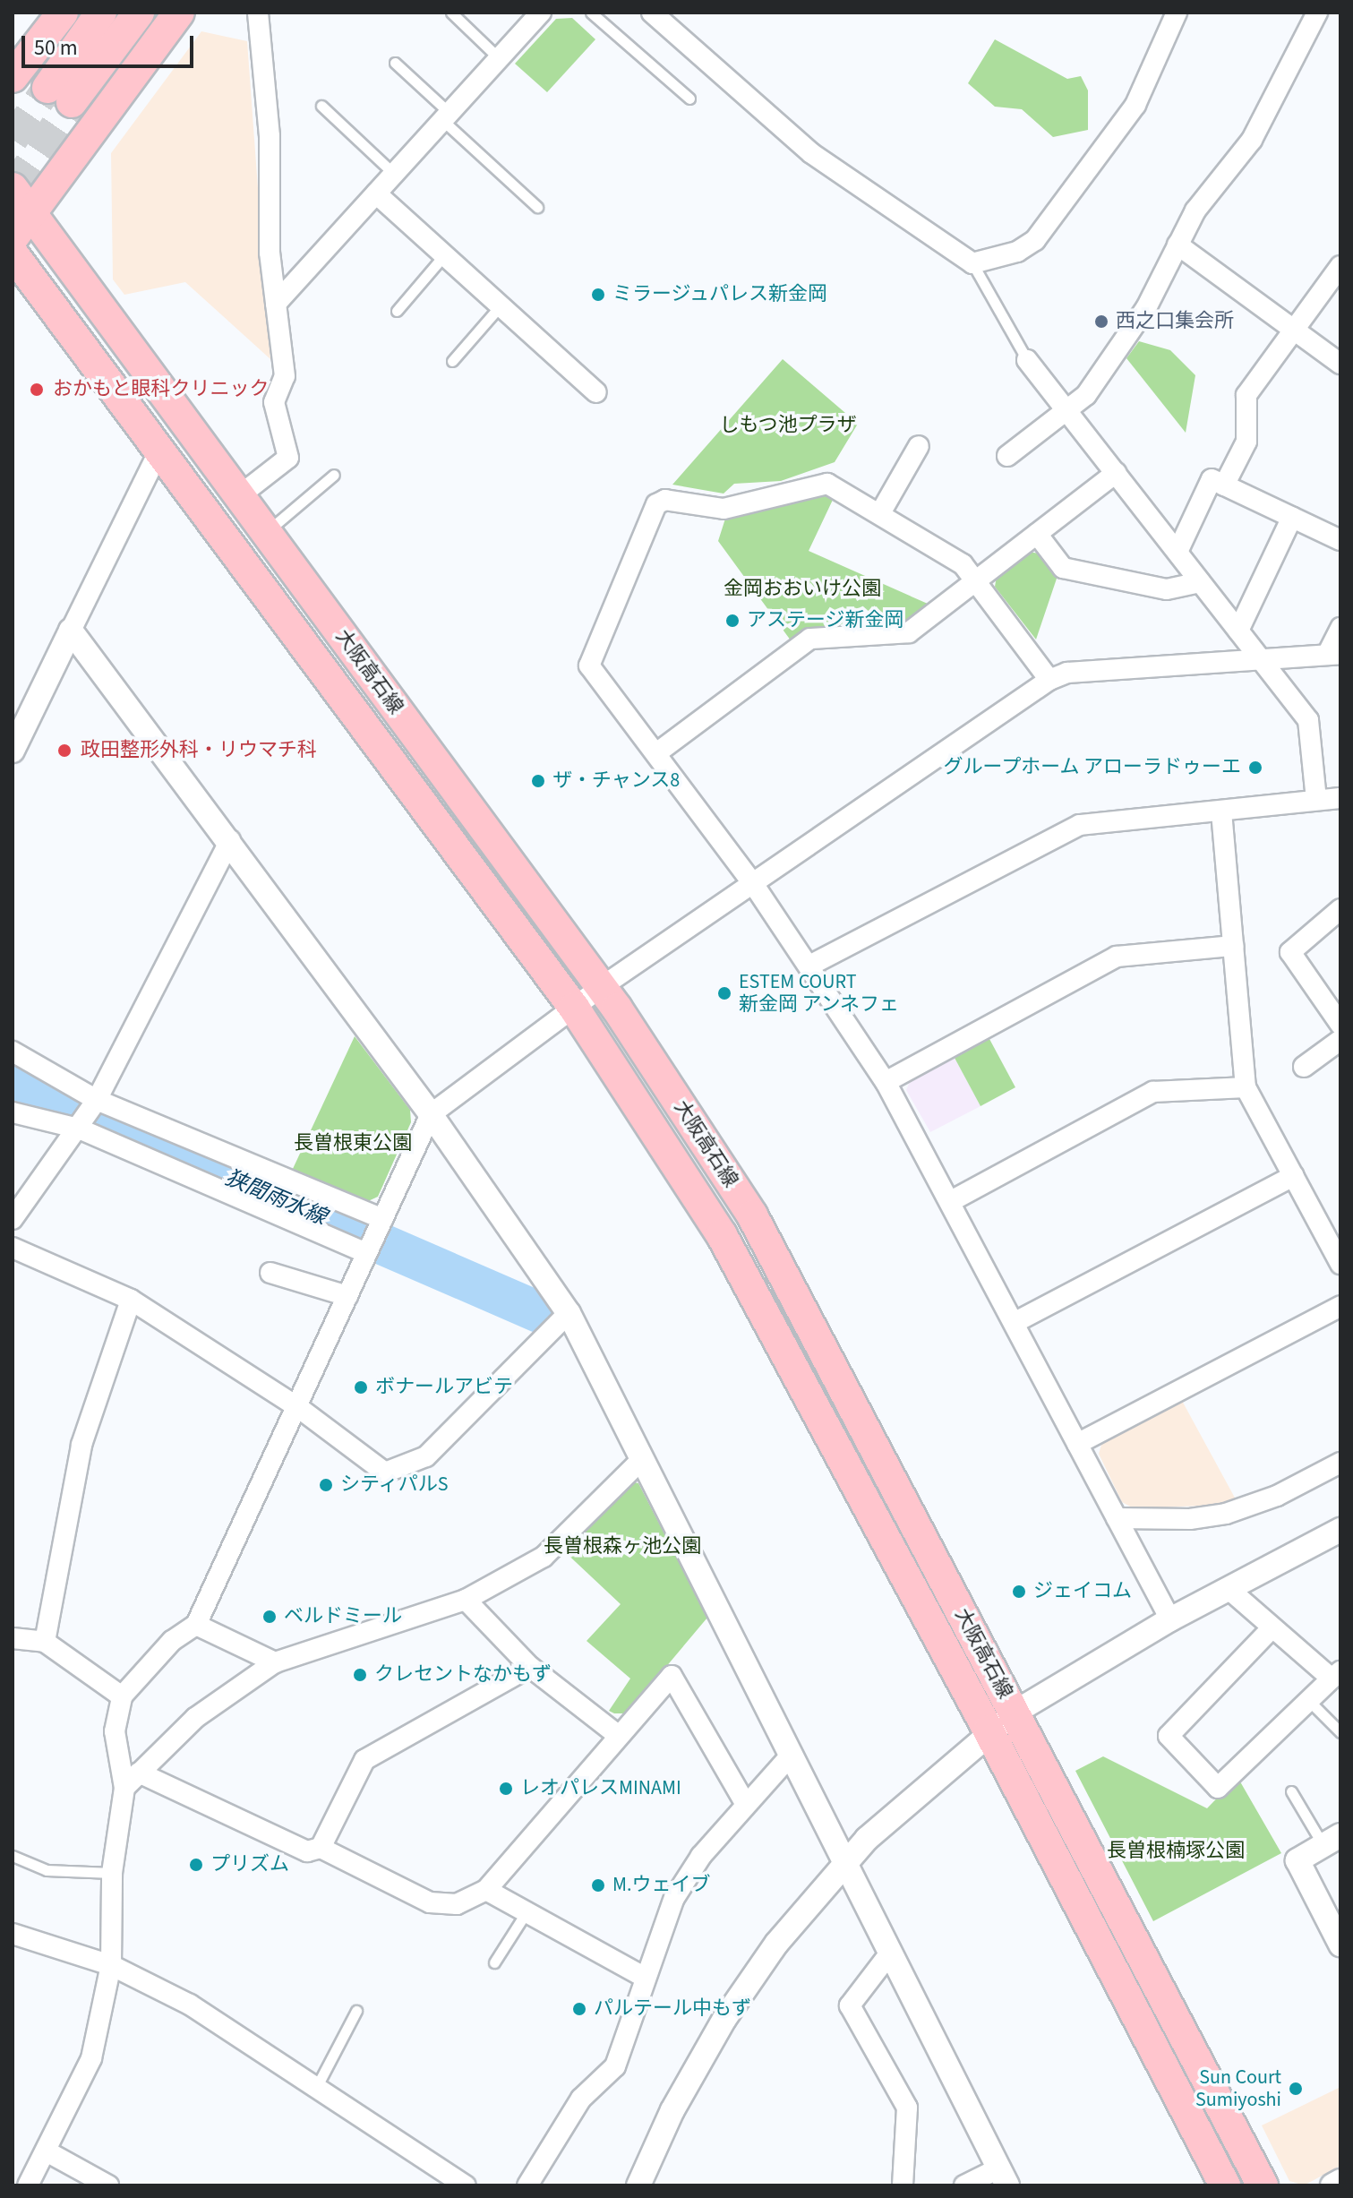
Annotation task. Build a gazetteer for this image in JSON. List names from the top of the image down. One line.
{"streets":{"main road":["大阪高石線"]},"water":["狭間雨水線"],"parks":["しもつ池プラザ","金岡おおいけ公園","長曽根東公園","長曽根森ヶ池公園","長曽根楠塚公園"],"places":["ミラージュパレス新金岡","西之口集会所","おかもと眼科クリニック","アステージ新金岡","政田整形外科・リウマチ科","グループホーム アローラドゥーエ","ザ・チャンス8","ESTEM COURT 新金岡 アンネフェ","ボナールアビテ","シティパルS","ジェイコム","ベルドミール","クレセントなかもず","レオパレスMINAMI","プリズム","M.ウェイブ","パルテール中もず","Sun Court Sumiyoshi"],"scale_bar":"50 m"}
